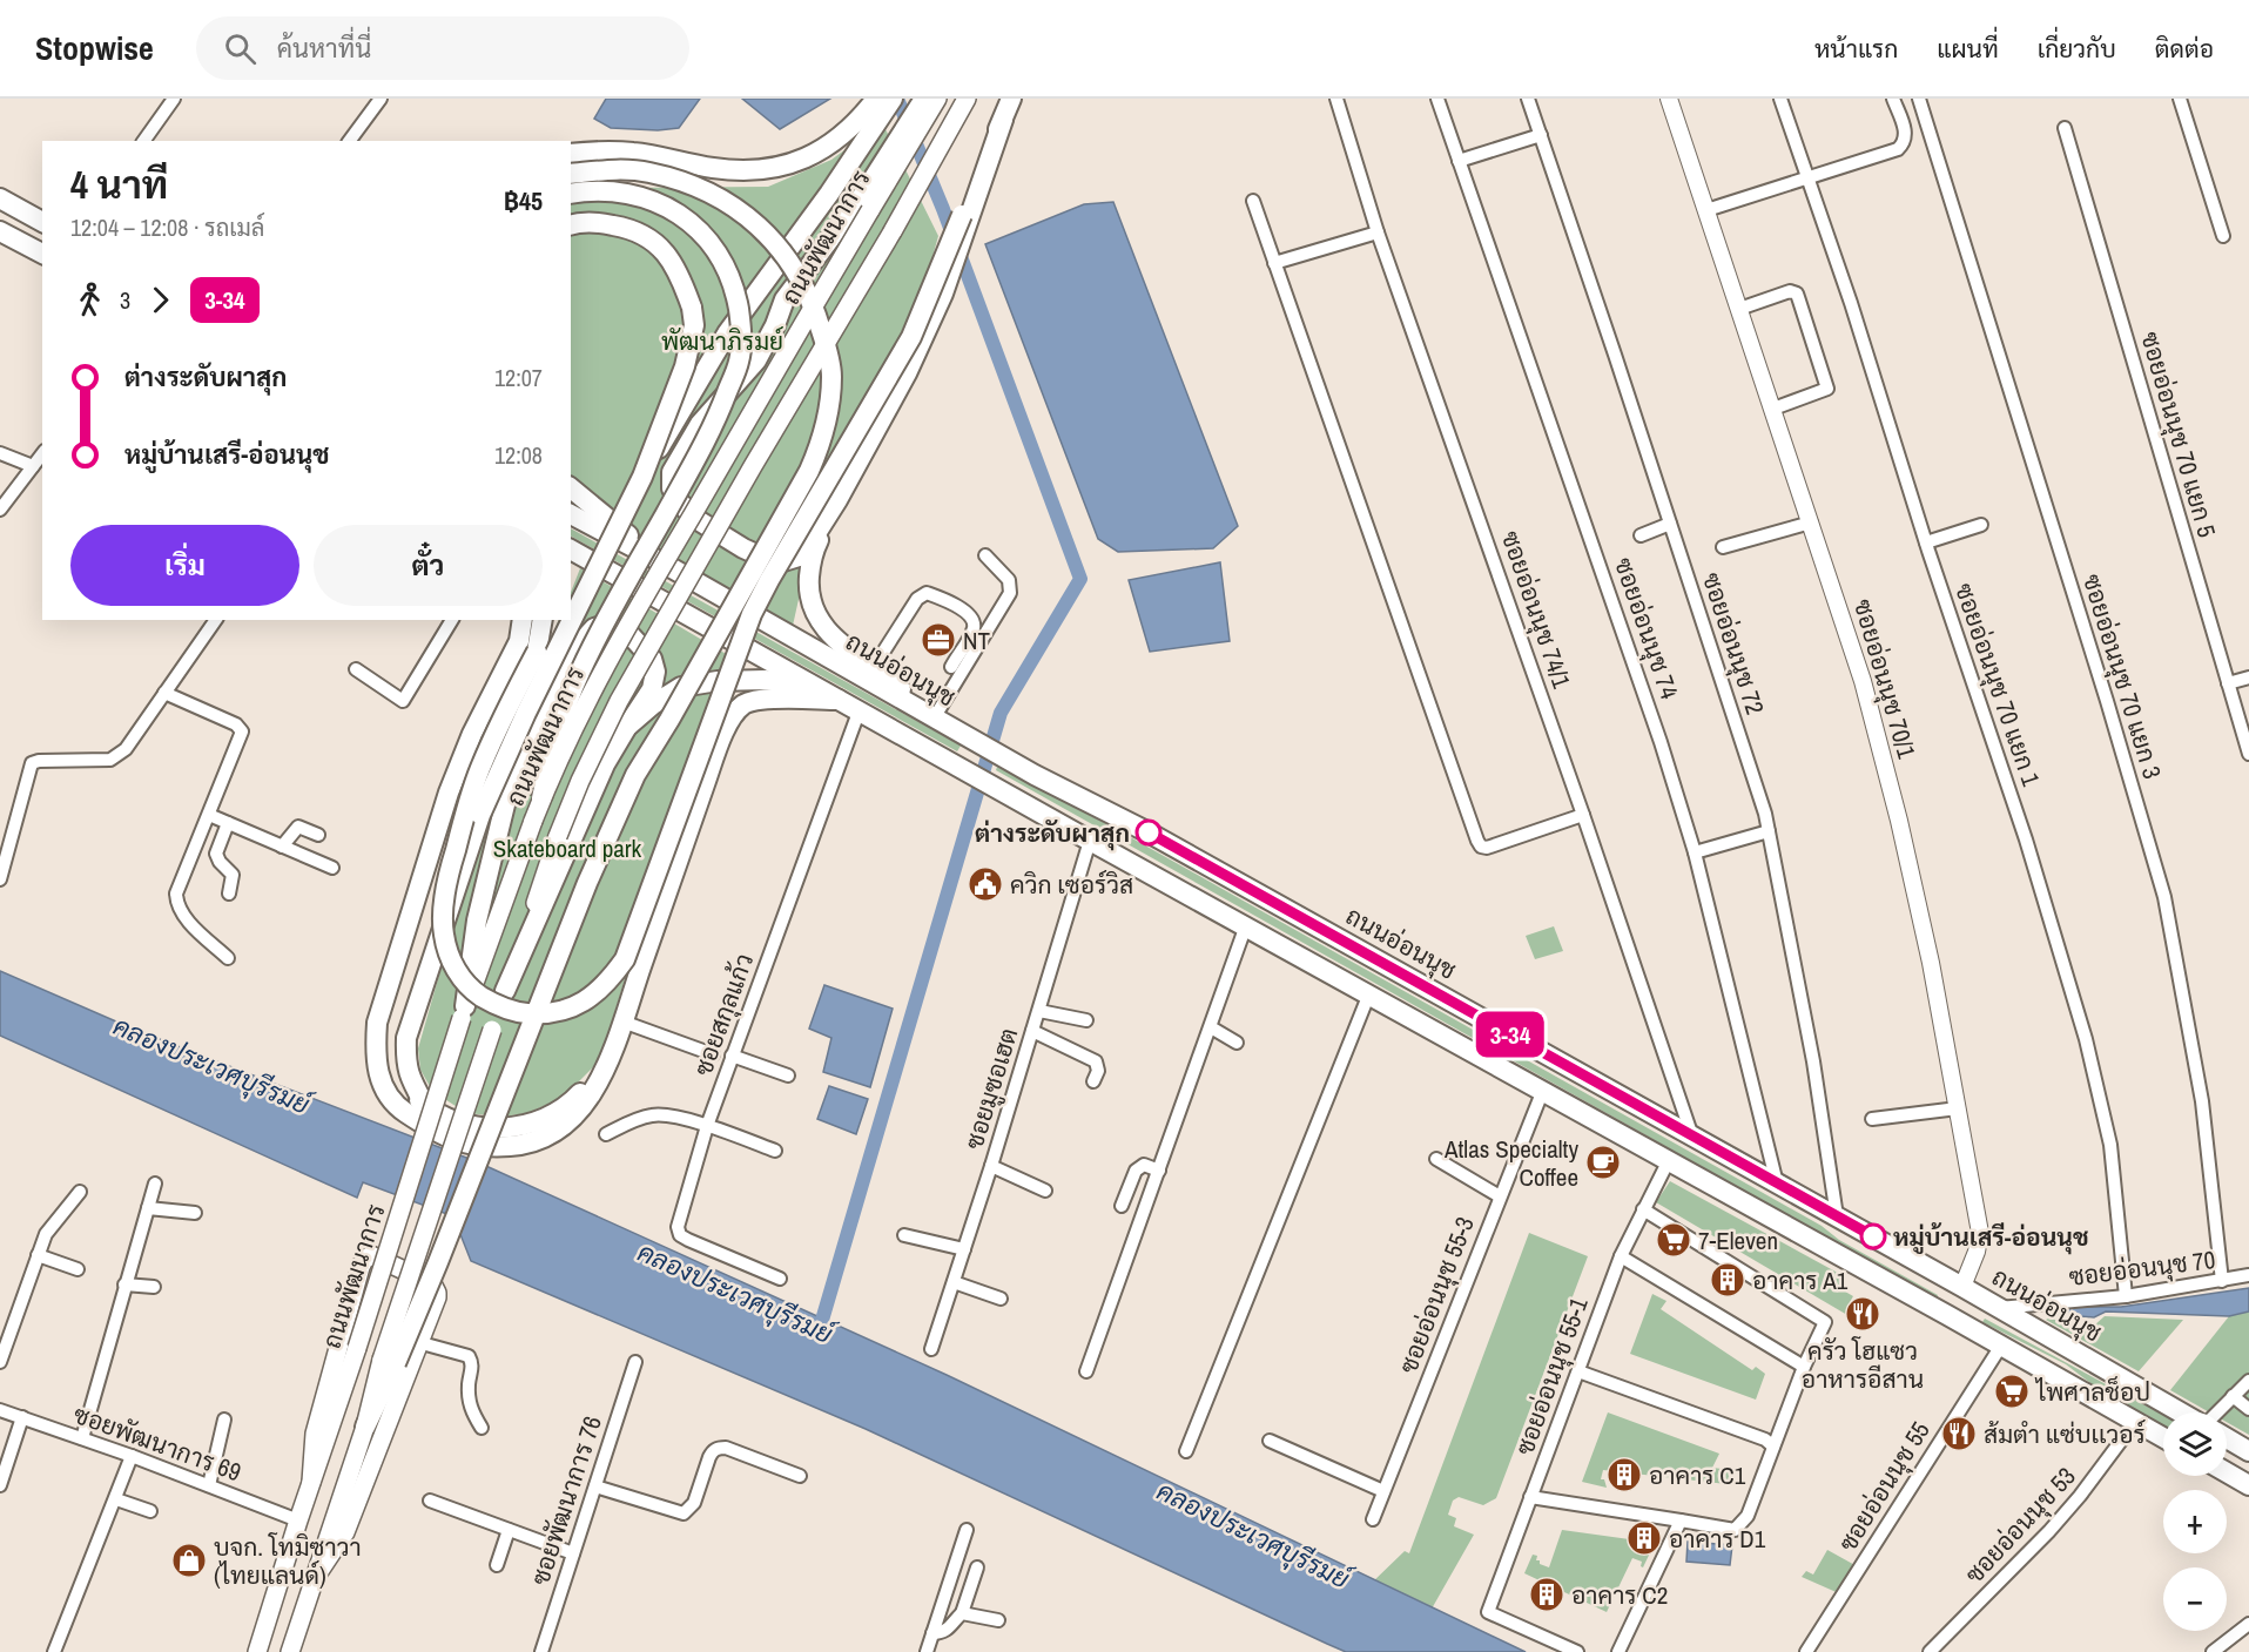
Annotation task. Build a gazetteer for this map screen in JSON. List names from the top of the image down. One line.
{"streets":{"main road":["ถนนพัฒนาการ","ถนนอ่อนนุช"],"street":["ซอยอ่อนนุช 70 แยก 5","ซอยอ่อนนุช 74/1","ซอยอ่อนนุช 74","ซอยอ่อนนุช 72","ซอยอ่อนนุช 70 แยก 3","ซอยอ่อนนุช 70/1","ซอยอ่อนนุช 70 แยก 1","ซอยสกุลแก้ว","ซอยมูซอเฮต","ซอยอ่อนนุช 70","ซอยอ่อนนุช 55-3","ซอยอ่อนนุช 55-1","ซอยพัฒนาการ 69","ซอยอ่อนนุช 55","ซอยพัฒนาการ 76","ซอยอ่อนนุช 53"]},"crossings":[["ถนนพัฒนาการ","ซอยพัฒนาการ 69"],["ซอยอ่อนนุช 74/1","ถนนอ่อนนุช"],["ซอยอ่อนนุช 74","ถนนอ่อนนุช"],["ซอยอ่อนนุช 72","ถนนอ่อนนุช"],["ถนนอ่อนนุช","ซอยอ่อนนุช 70/1"],["ถนนอ่อนนุช","ซอยอ่อนนุช 70"],["ซอยอ่อนนุช 70 แยก 3","ซอยอ่อนนุช 70"],["ซอยอ่อนนุช 70 แยก 1","ซอยอ่อนนุช 70"]],"water":["คลองประเวศบุรีรมย์"],"parks":["พัฒนาภิรมย์","Skateboard park"],"places":{"office":["NT"],"other":["ต่างระดับผาสุก","หมู่บ้านเสรี-อ่อนนุช"],"public building":["ควิก เซอร์วิส"],"cafe":["Atlas Specialty Coffee"],"supermarket":["7-Eleven","ไพศาลช็อป"],"building":["อาคาร A1","อาคาร C1","อาคาร D1","อาคาร C2"],"restaurant":["ครัว โฮแซว อาหารอีสาน","ส้มตำ แซ่บเเวอร์"],"shop":["บจก. โทมิซาวา (ไทยแลนด์)"]},"lines":["bus line 3-34"],"page":{"header":"Stopwise","search":"ค้นหาที่นี่","nav":["หน้าแรก","แผนที่","เกี่ยวกับ","ติดต่อ"],"on_map":"3-34","heading":["4 นาที","12:04 – 12:08 · รถเมล์","฿45"],"legs":["3","3-34"],"list":[{"name":"ต่างระดับผาสุก","value":"12:07"},{"name":"หมู่บ้านเสรี-อ่อนนุช","value":"12:08"}],"buttons":["เริ่ม","ตั๋ว"],"map_buttons":["+","−"]}}
